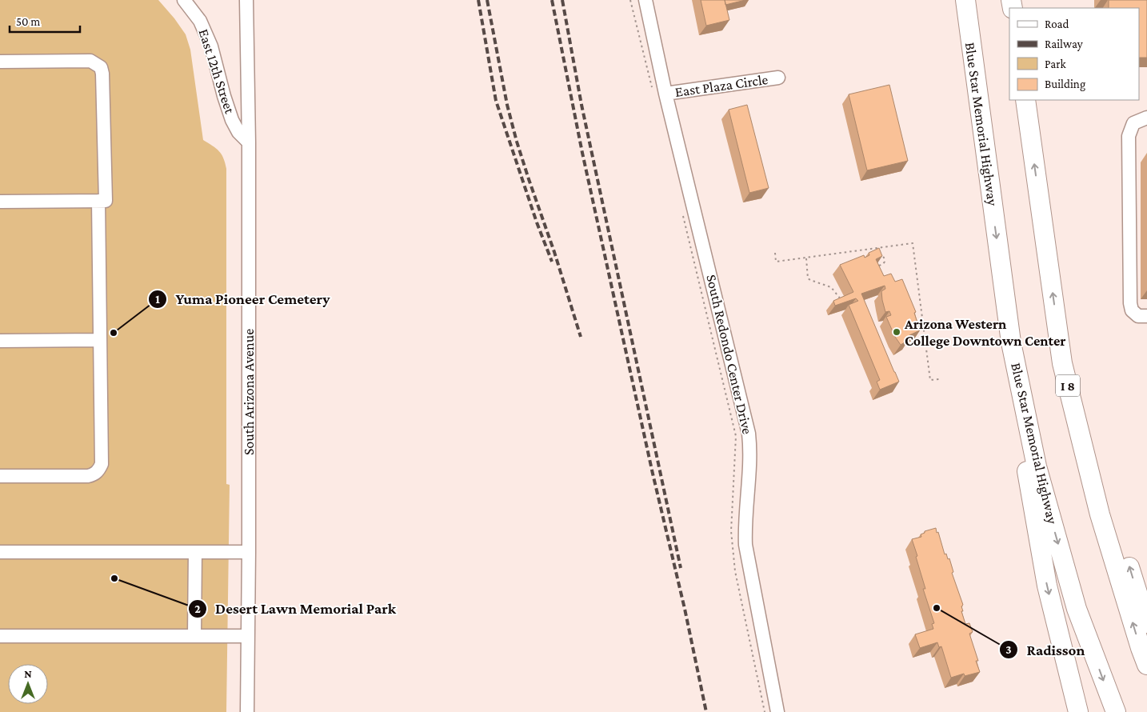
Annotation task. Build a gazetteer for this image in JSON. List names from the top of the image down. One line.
{"streets":{"highway":["Blue Star Memorial Highway","I 8"],"street":["East 12th Street","East Plaza Circle","South Redondo Center Drive","South Arizona Avenue"]},"crossings":[["East 12th Street","South Arizona Avenue"],["East Plaza Circle","South Redondo Center Drive"]],"places":["Arizona Western College Downtown Center","Yuma Pioneer Cemetery","Desert Lawn Memorial Park","Radisson"],"legend":["Road","Railway","Park","Building"],"scale_bar":"50 m","north":"top"}
